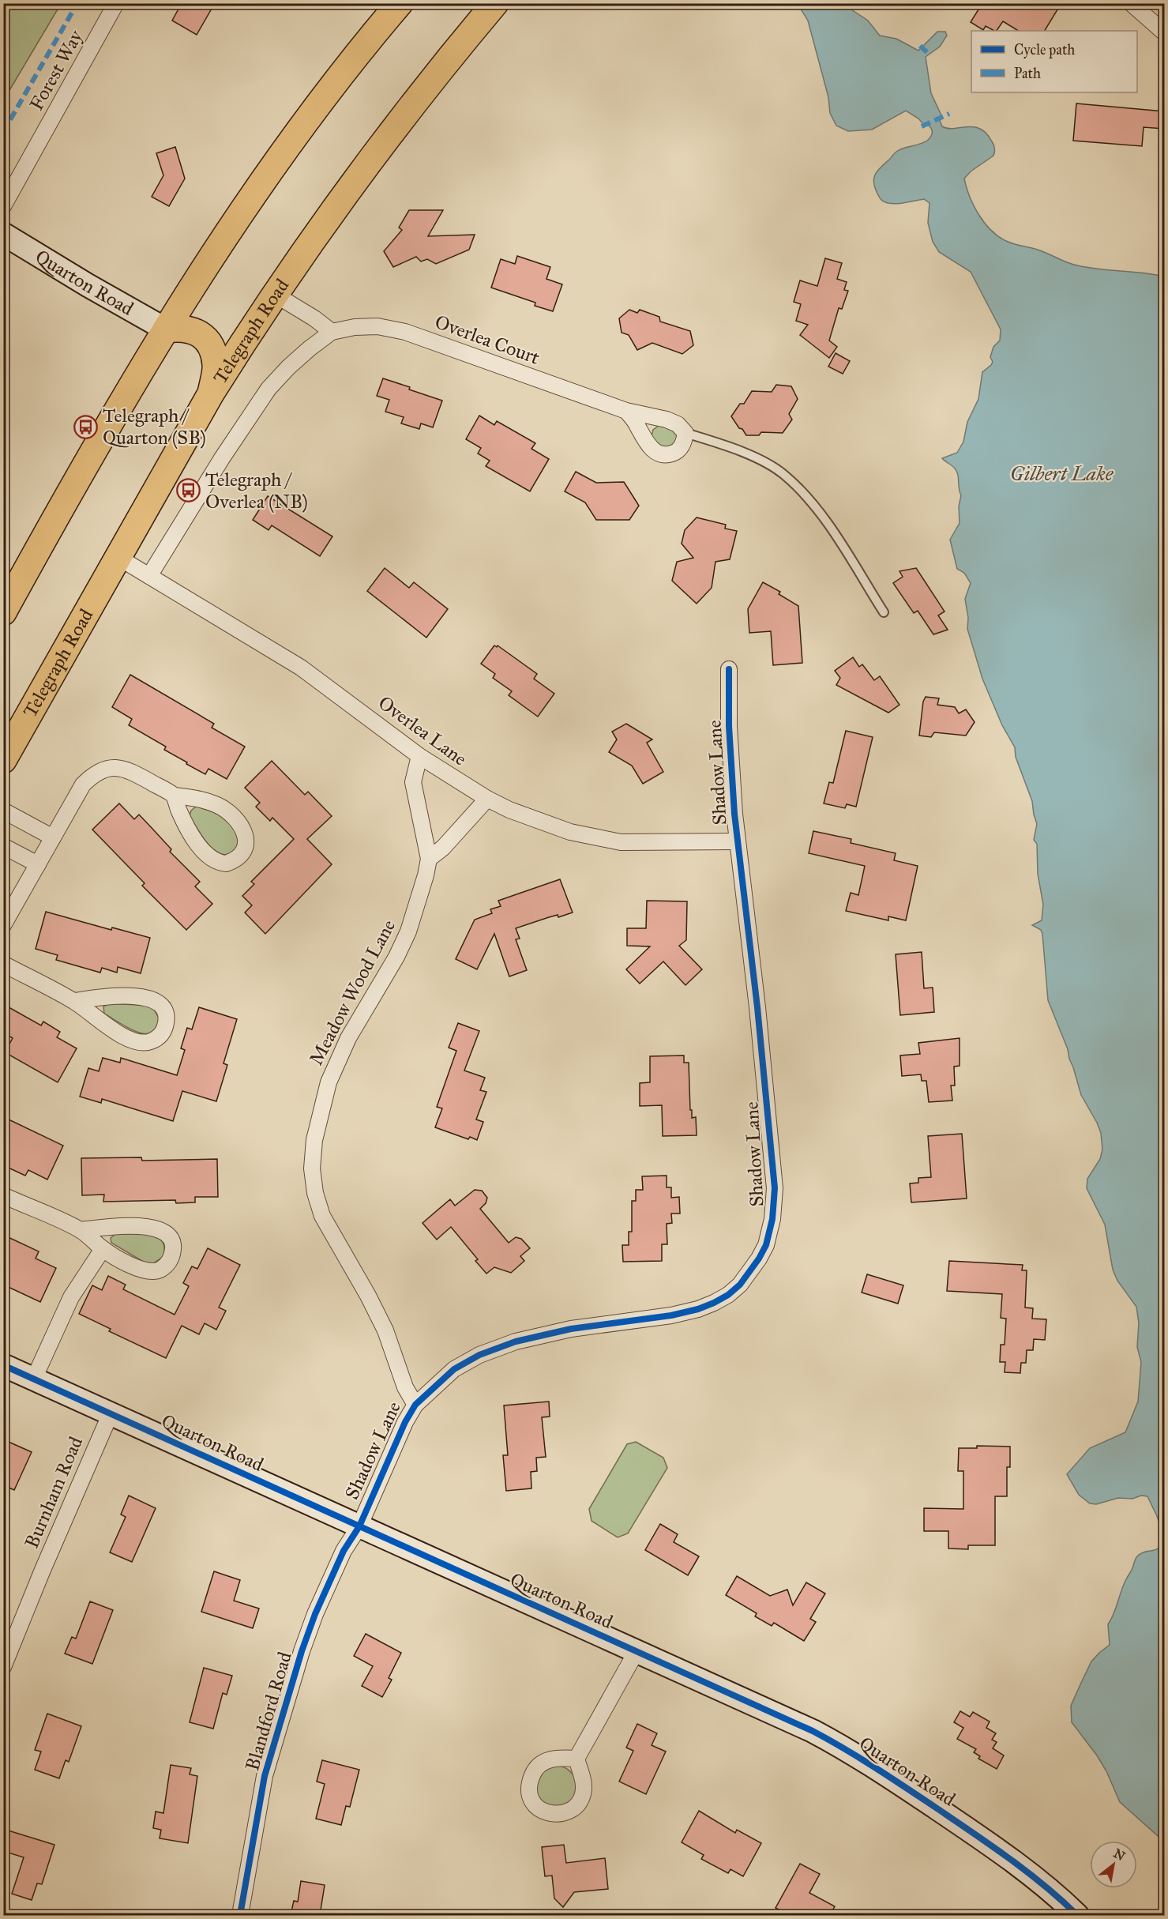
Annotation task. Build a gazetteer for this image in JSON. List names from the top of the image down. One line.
{"streets":{"highway":["Telegraph Road"],"street":["Forest Way","Quarton Road","Overlea Court","Overlea Lane","Shadow Lane","Meadow Wood Lane","Burnham Road","Blandford Road"]},"crossings":[["Quarton Road","Shadow Lane"],["Quarton Road","Burnham Road"],["Quarton Road","Blandford Road"],["Telegraph Road","Overlea Lane"],["Overlea Court","Overlea Lane"],["Overlea Lane","Shadow Lane"],["Overlea Lane","Meadow Wood Lane"],["Shadow Lane","Meadow Wood Lane"],["Shadow Lane","Blandford Road"]],"water":["Gilbert Lake"],"places":{"bus stop":["Telegraph / Quarton (SB)","Telegraph / Overlea (NB)"]},"legend":["Cycle path","Path"],"north":"top right"}
